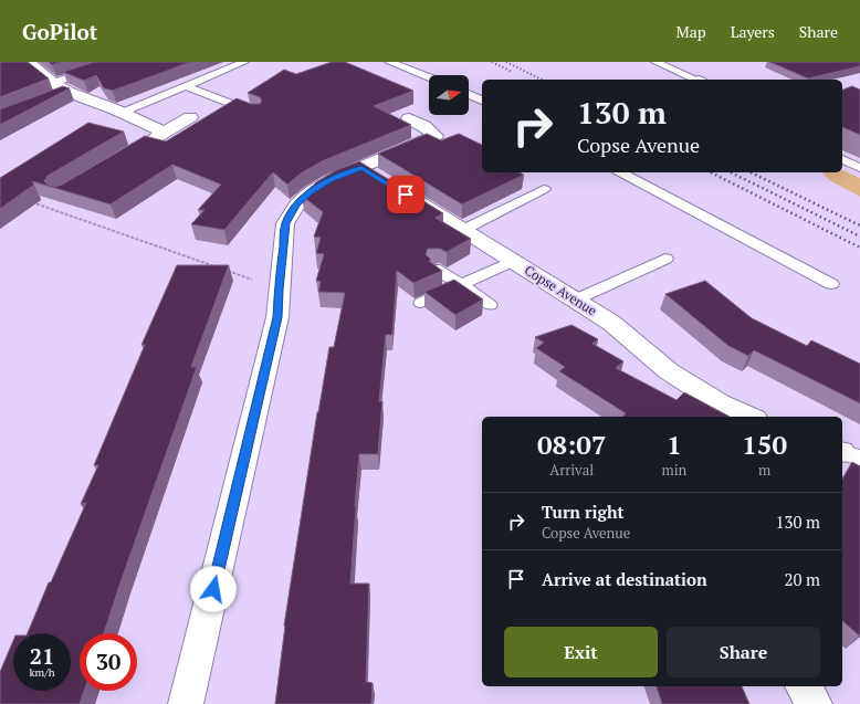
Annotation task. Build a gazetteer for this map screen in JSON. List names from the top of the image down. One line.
{"streets":{"street":["Copse Avenue"]},"north":"right","page":{"header":"GoPilot","nav":["Map","Layers","Share"],"turn":["130 m","Copse Avenue"],"eta":["08:07","Arrival","1","min","150","m"],"list":[{"name":"Turn right","note":"Copse Avenue","value":"130 m"},{"name":"Arrive at destination","value":"20 m"}],"buttons":["Exit","Share"],"speed":"21 km/h","limit":"30"}}
